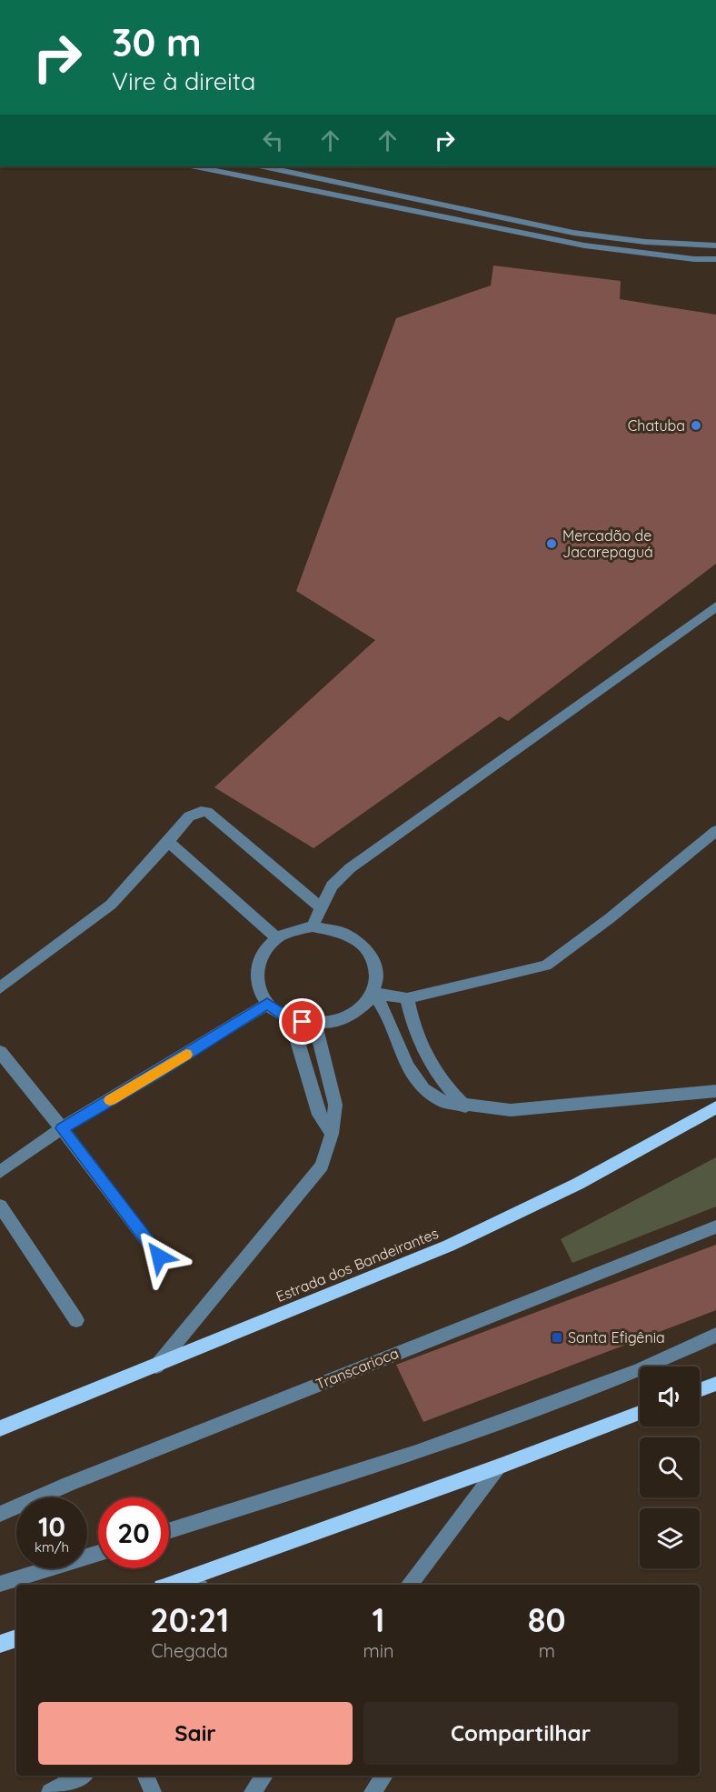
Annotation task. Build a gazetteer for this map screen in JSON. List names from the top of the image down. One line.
{"streets":{"main road":["Estrada dos Bandeirantes"],"street":["Transcarioca"]},"places":{"other":["Chatuba","Mercadão de Jacarepaguá"],"transit":["Santa Efigênia"]},"page":{"turn":["30 m","Vire à direita"],"speed":"10 km/h","limit":"20","eta":["20:21","Chegada","1","min","80","m"],"buttons":["Sair","Compartilhar"]}}
